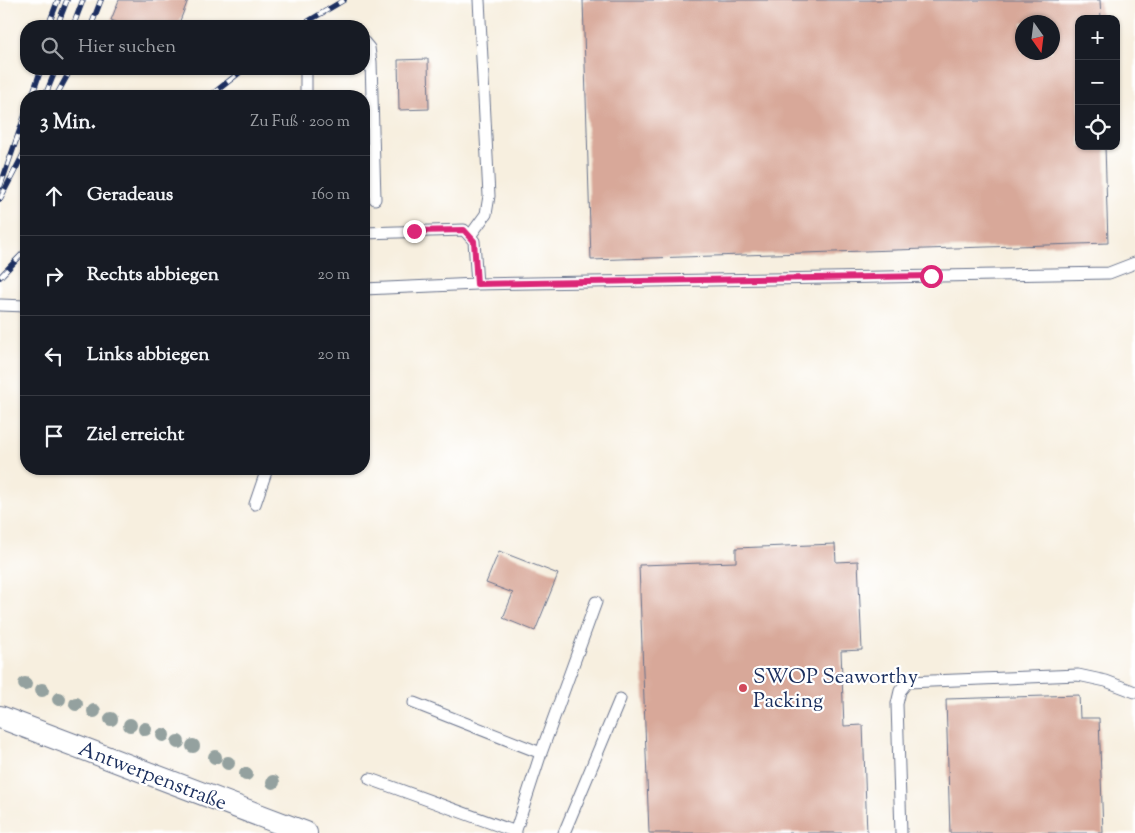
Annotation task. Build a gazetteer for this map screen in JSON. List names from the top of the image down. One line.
{"streets":{"street":["Antwerpenstraße"]},"places":["SWOP Seaworthy Packing"],"north":"bottom","page":{"map_buttons":["+","−"],"search":"Hier suchen","heading":["3 Min.","Zu Fuß · 200 m"],"list":[["Geradeaus","160 m"],["Rechts abbiegen","20 m"],["Links abbiegen","20 m"],"Ziel erreicht"]}}
